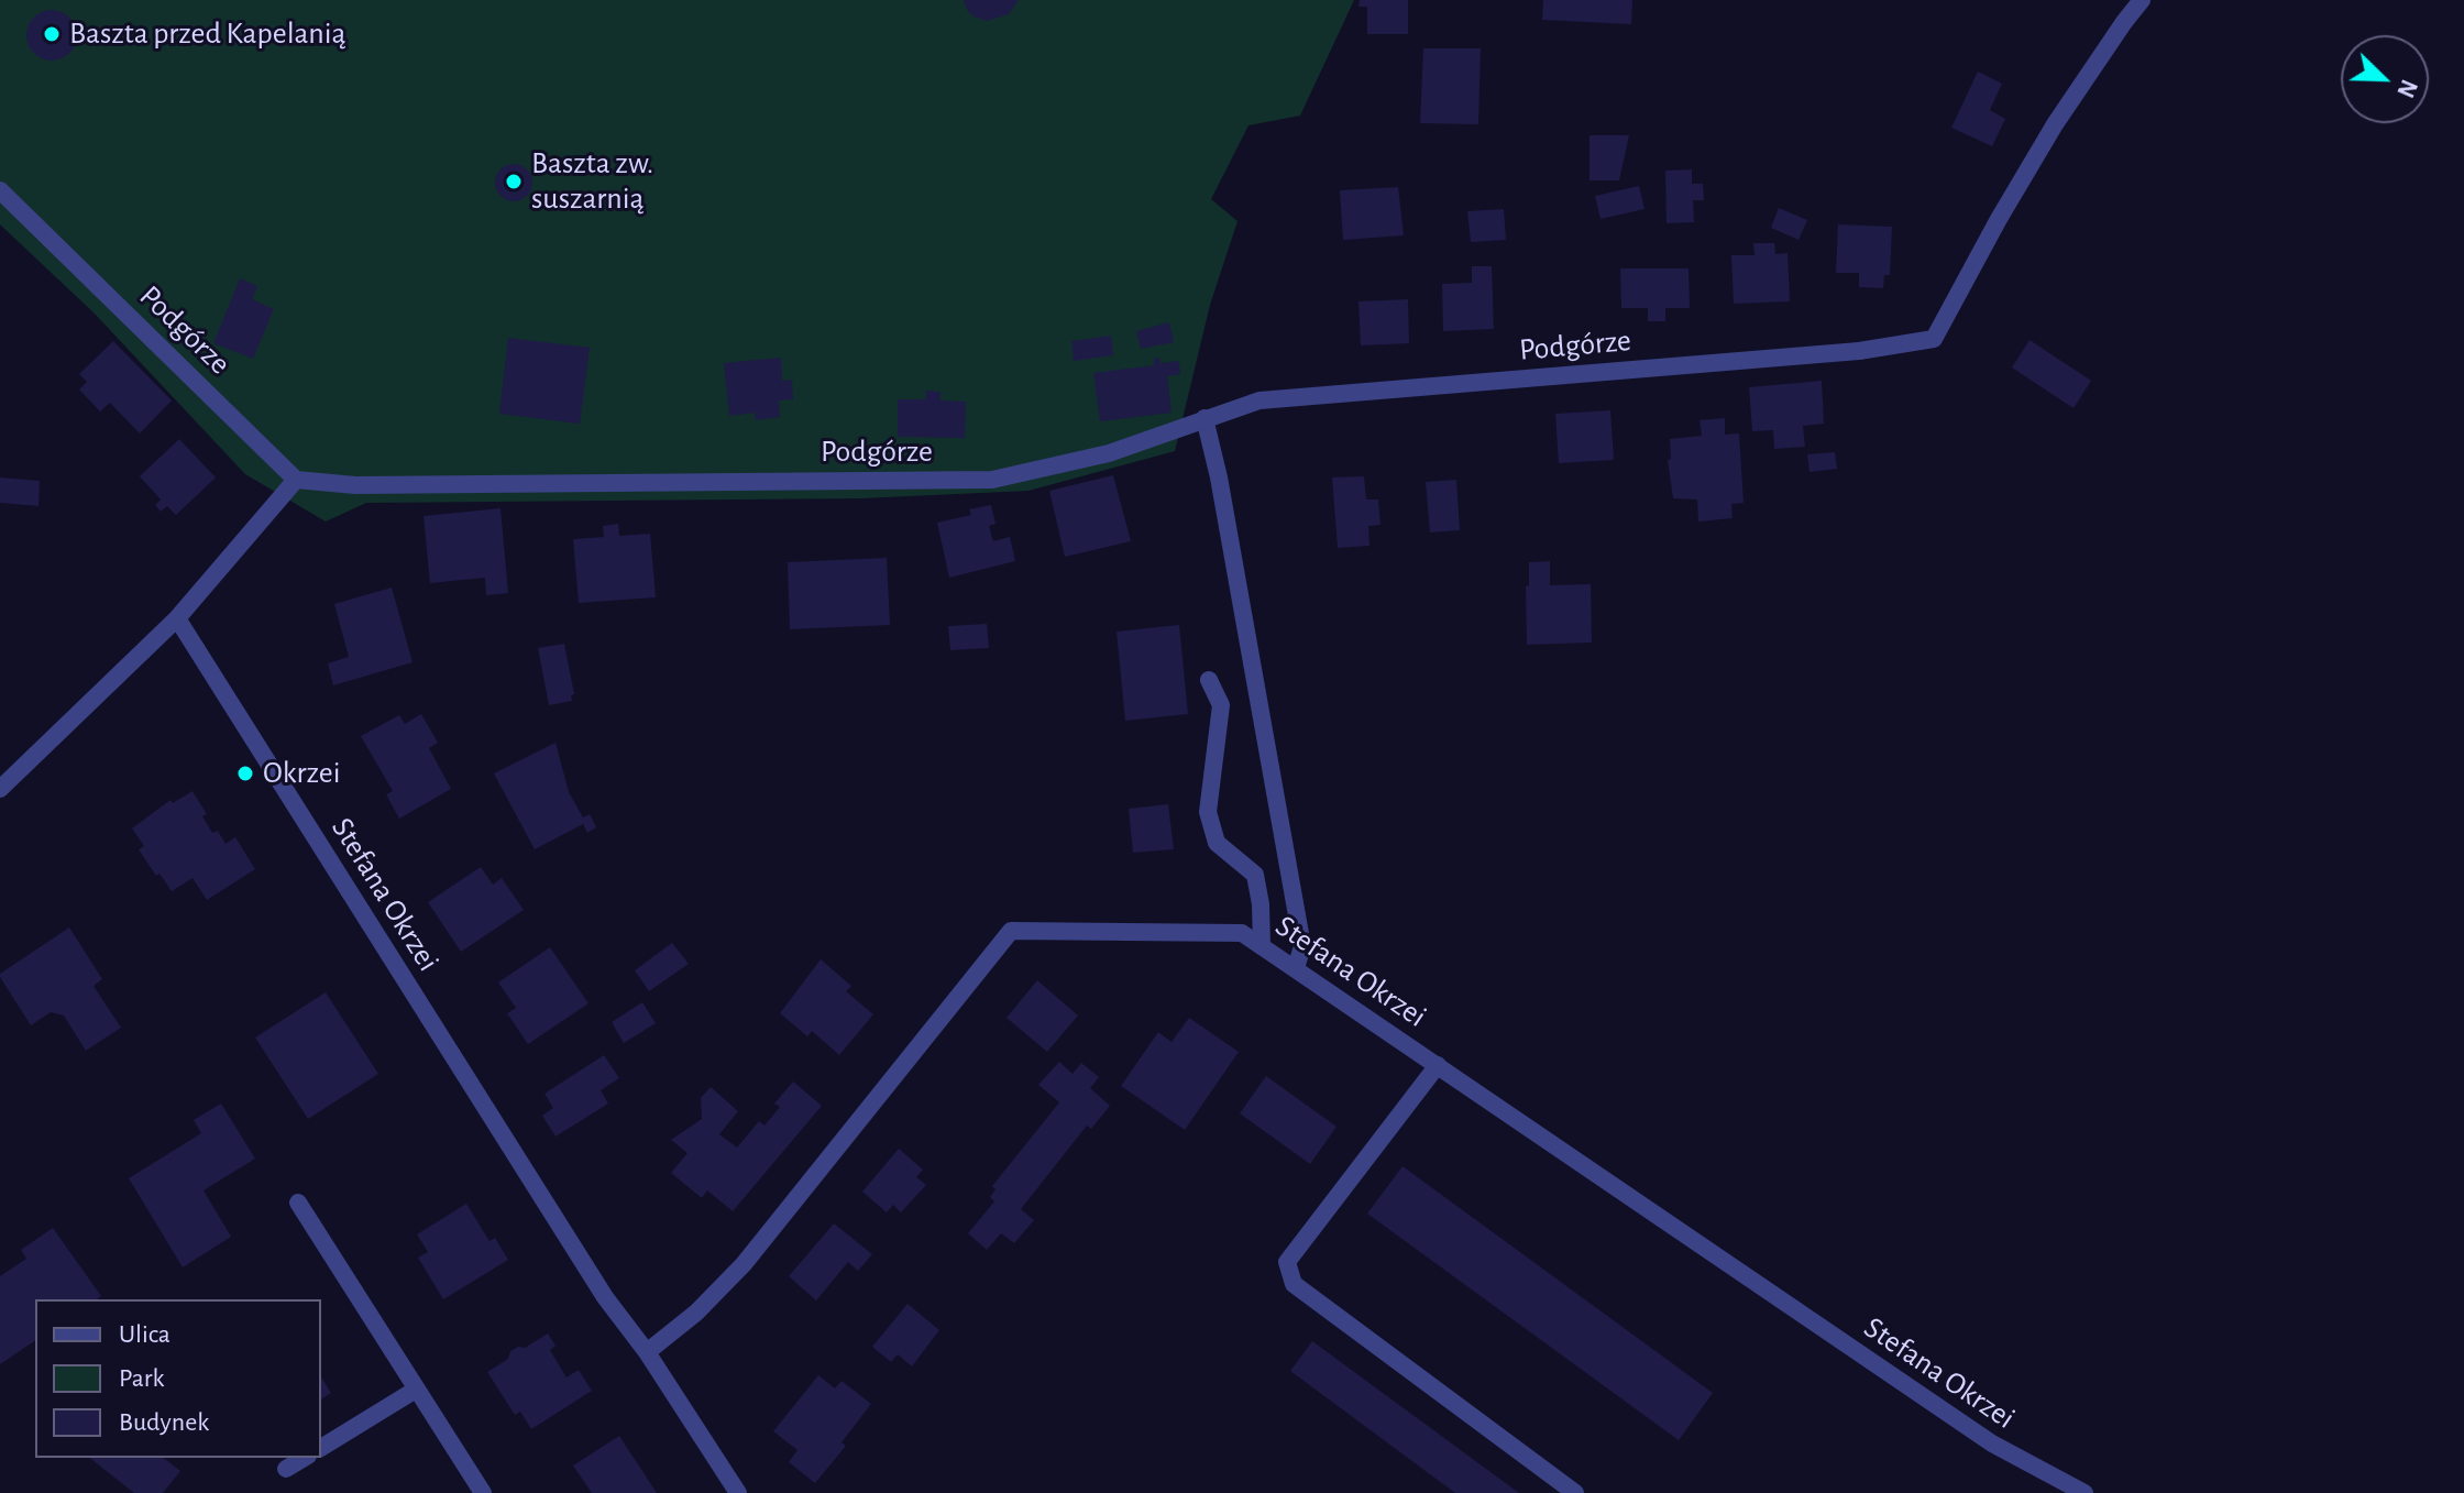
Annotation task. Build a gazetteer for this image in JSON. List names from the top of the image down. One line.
{"streets":{"street":["Podgórze","Stefana Okrzei"]},"places":["Baszta przed Kapelanią","Baszta zw. suszarnią","Okrzei"],"legend":["Ulica","Park","Budynek"],"north":"bottom right"}
